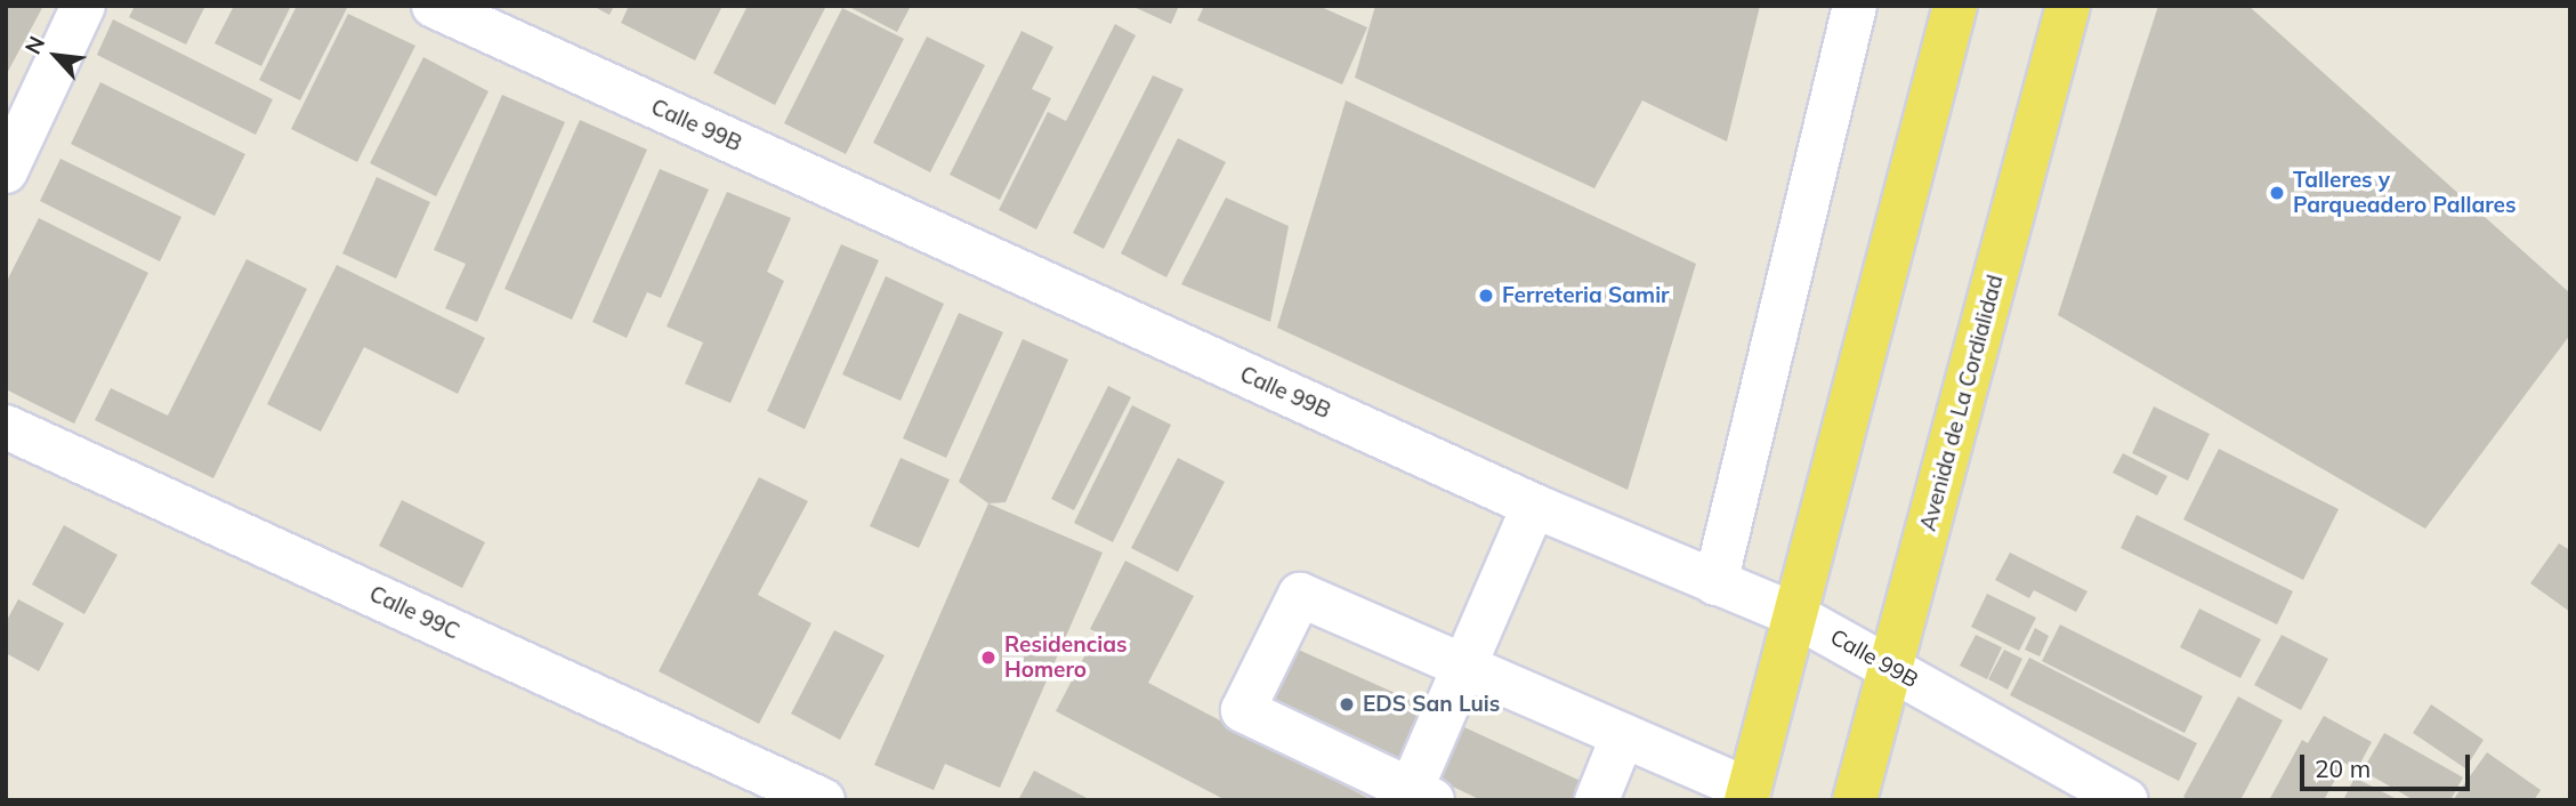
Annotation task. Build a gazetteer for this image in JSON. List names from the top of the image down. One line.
{"streets":{"main road":["Avenida de La Cordialidad"],"street":["Calle 99B","Calle 99C"]},"crossings":[["Calle 99B","Avenida de La Cordialidad"]],"places":["Talleres y Parqueadero Pallares","Ferreteria Samir","Residencias Homero","EDS San Luis"],"scale_bar":"20 m","north":"top left"}
